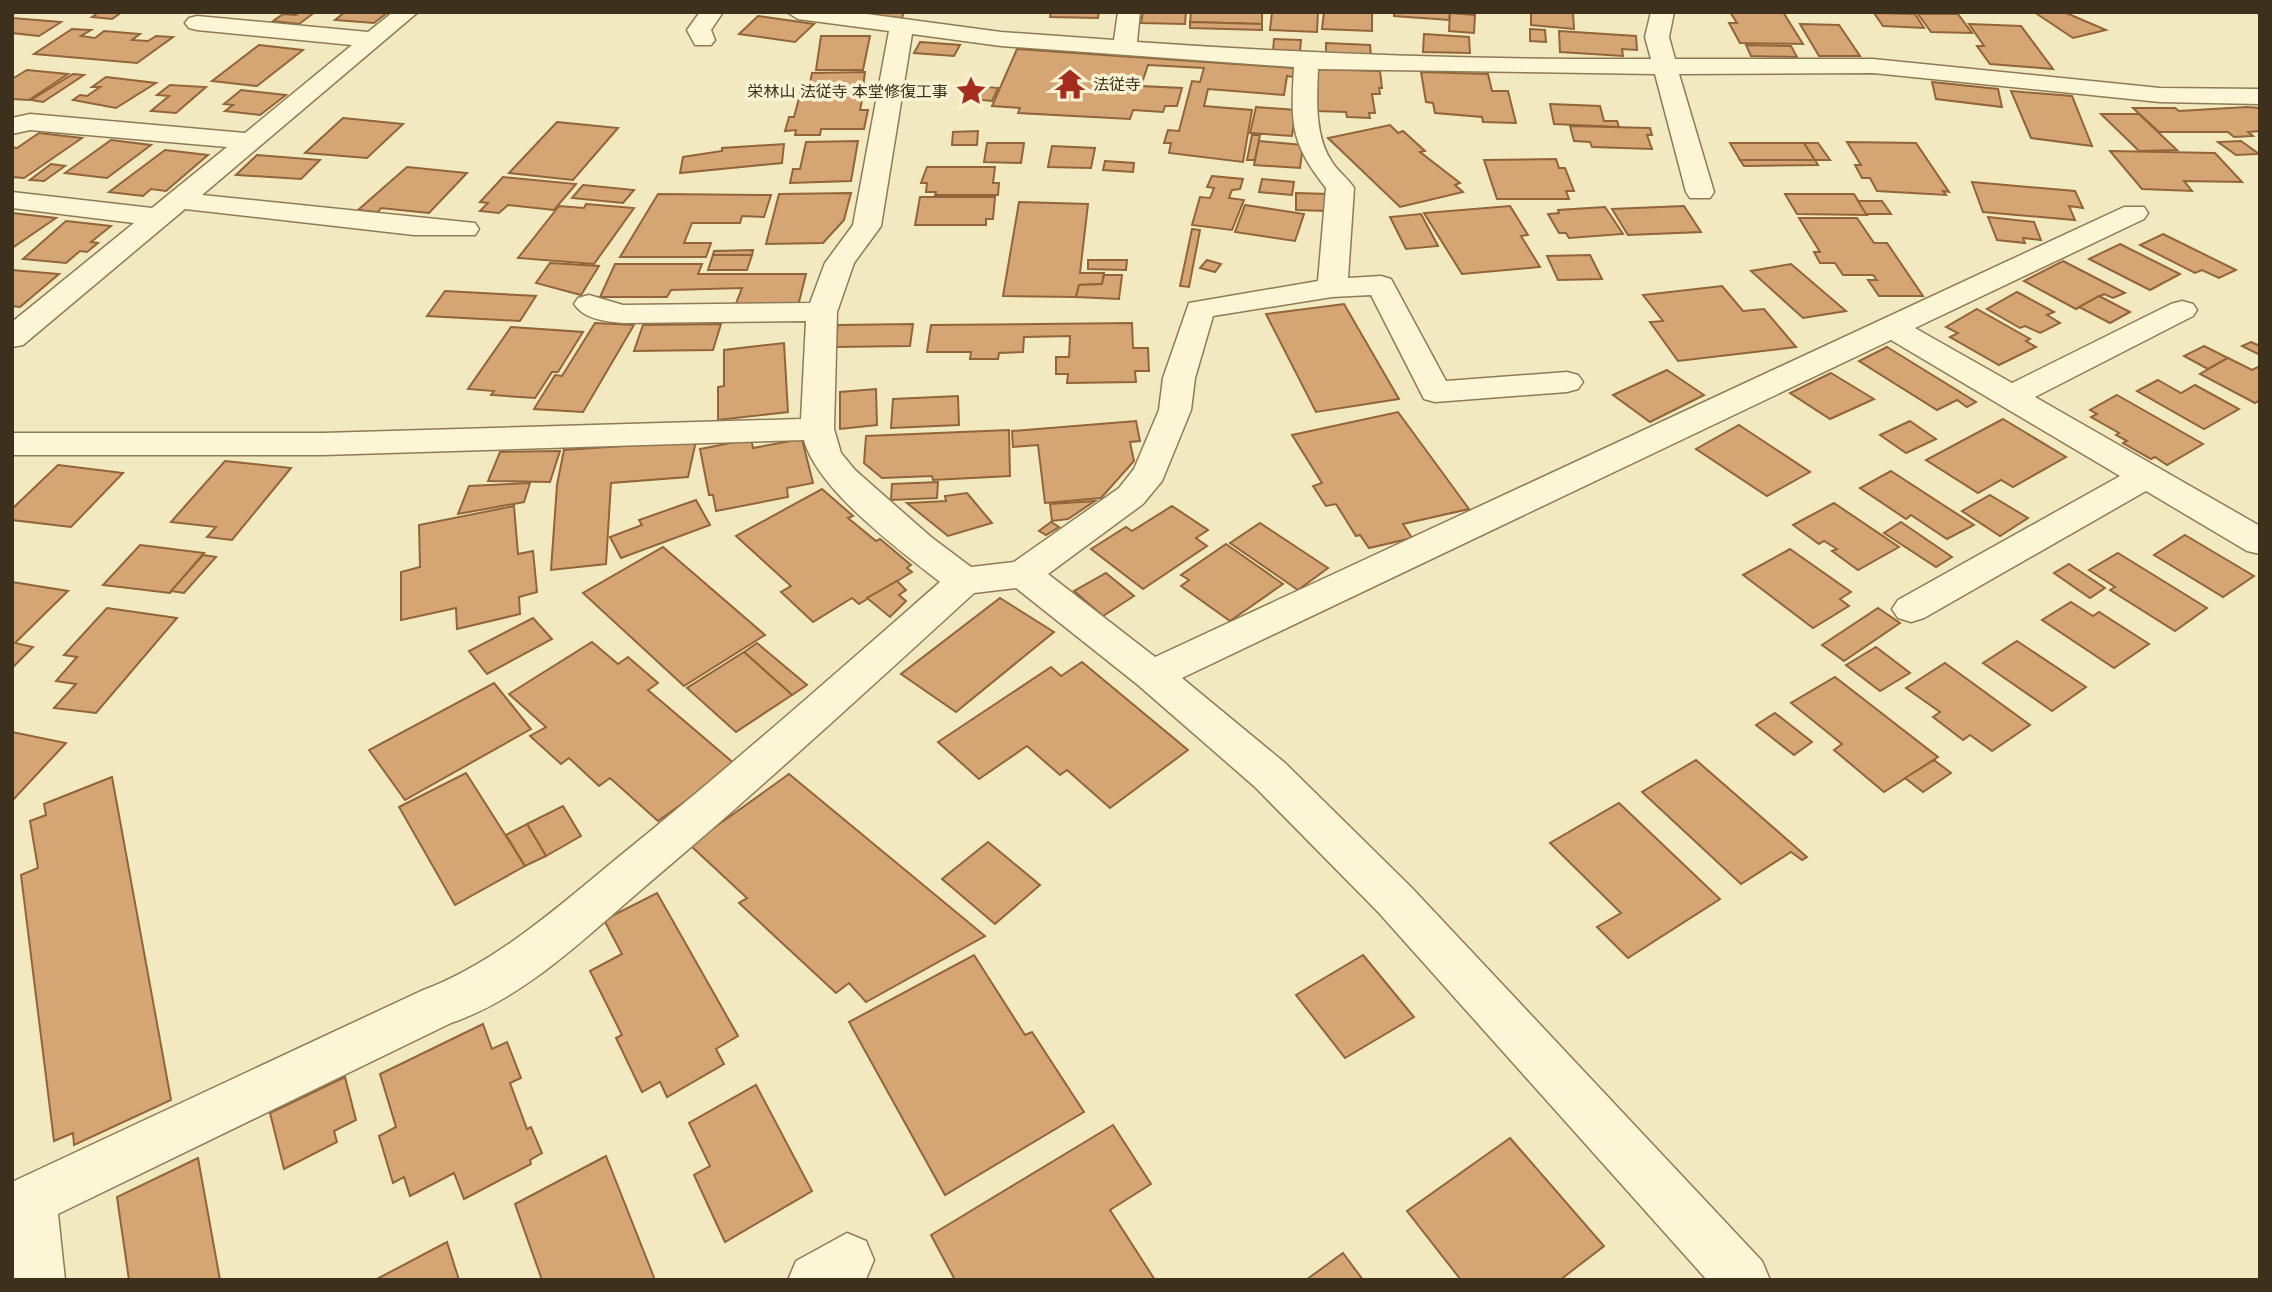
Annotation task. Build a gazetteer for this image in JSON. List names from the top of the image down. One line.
{"places":{"temple":["法従寺"],"place":["栄林山 法従寺 本堂修復工事"]}}
